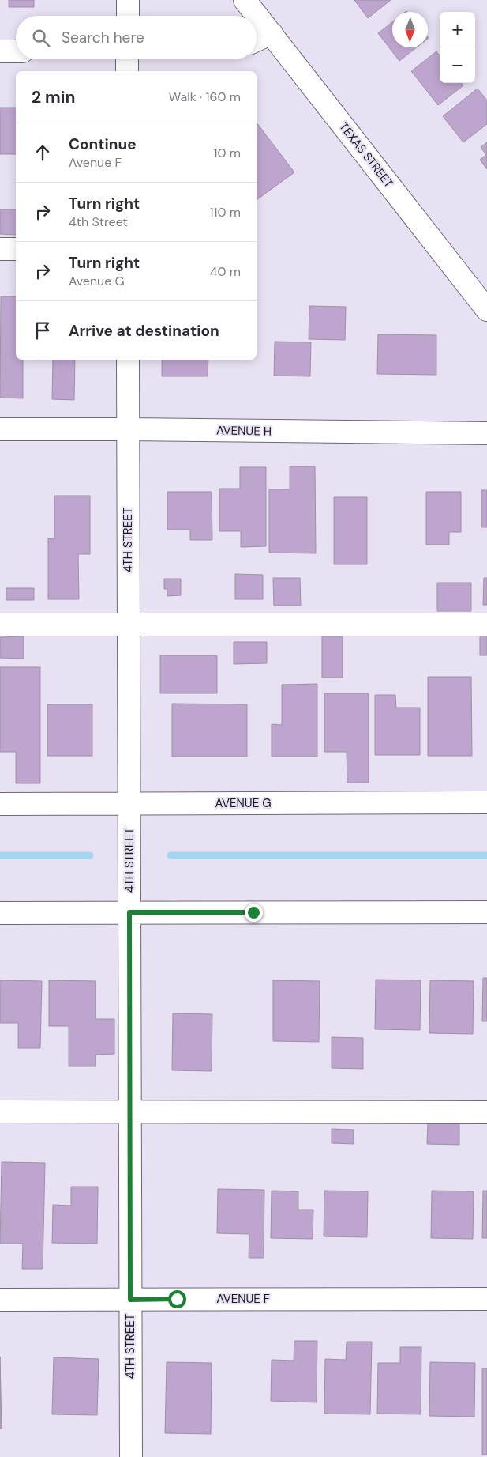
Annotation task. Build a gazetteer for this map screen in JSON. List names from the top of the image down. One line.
{"streets":{"street":["TEXAS STREET","AVENUE H","4TH STREET","AVENUE G","AVENUE F"]},"crossings":[["AVENUE H","4TH STREET"],["4TH STREET","AVENUE G"],["4TH STREET","AVENUE F"]],"north":"bottom","page":{"map_buttons":["+","−"],"search":"Search here","heading":["2 min","Walk · 160 m"],"list":[["Continue","Avenue F","10 m"],["Turn right","4th Street","110 m"],["Turn right","Avenue G","40 m"],"Arrive at destination"]}}
